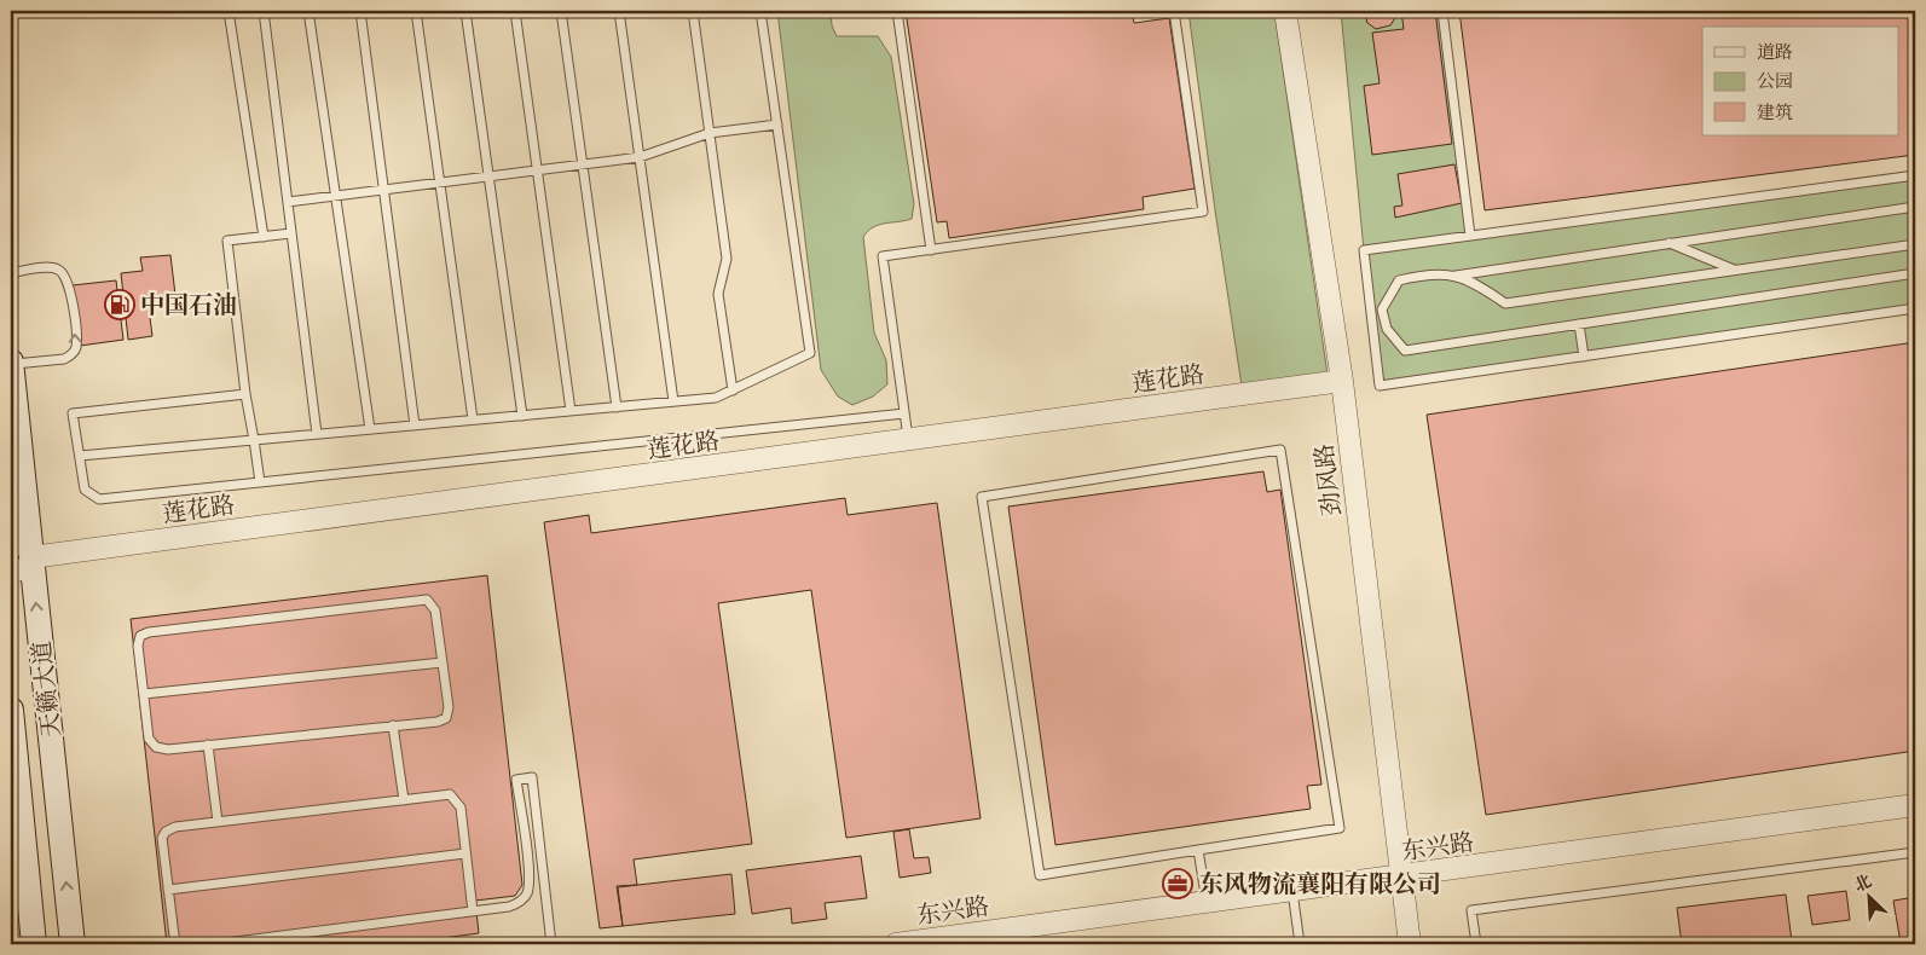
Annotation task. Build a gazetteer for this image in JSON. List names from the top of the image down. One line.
{"streets":{"main road":["天籁大道"],"street":["莲花路","劲风路","东兴路"]},"crossings":[["莲花路","劲风路"],["莲花路","天籁大道"],["劲风路","东兴路"]],"places":{"fuel station":["中国石油"],"office":["东风物流襄阳有限公司"]},"legend":["道路","公园","建筑"],"north":"top left"}
